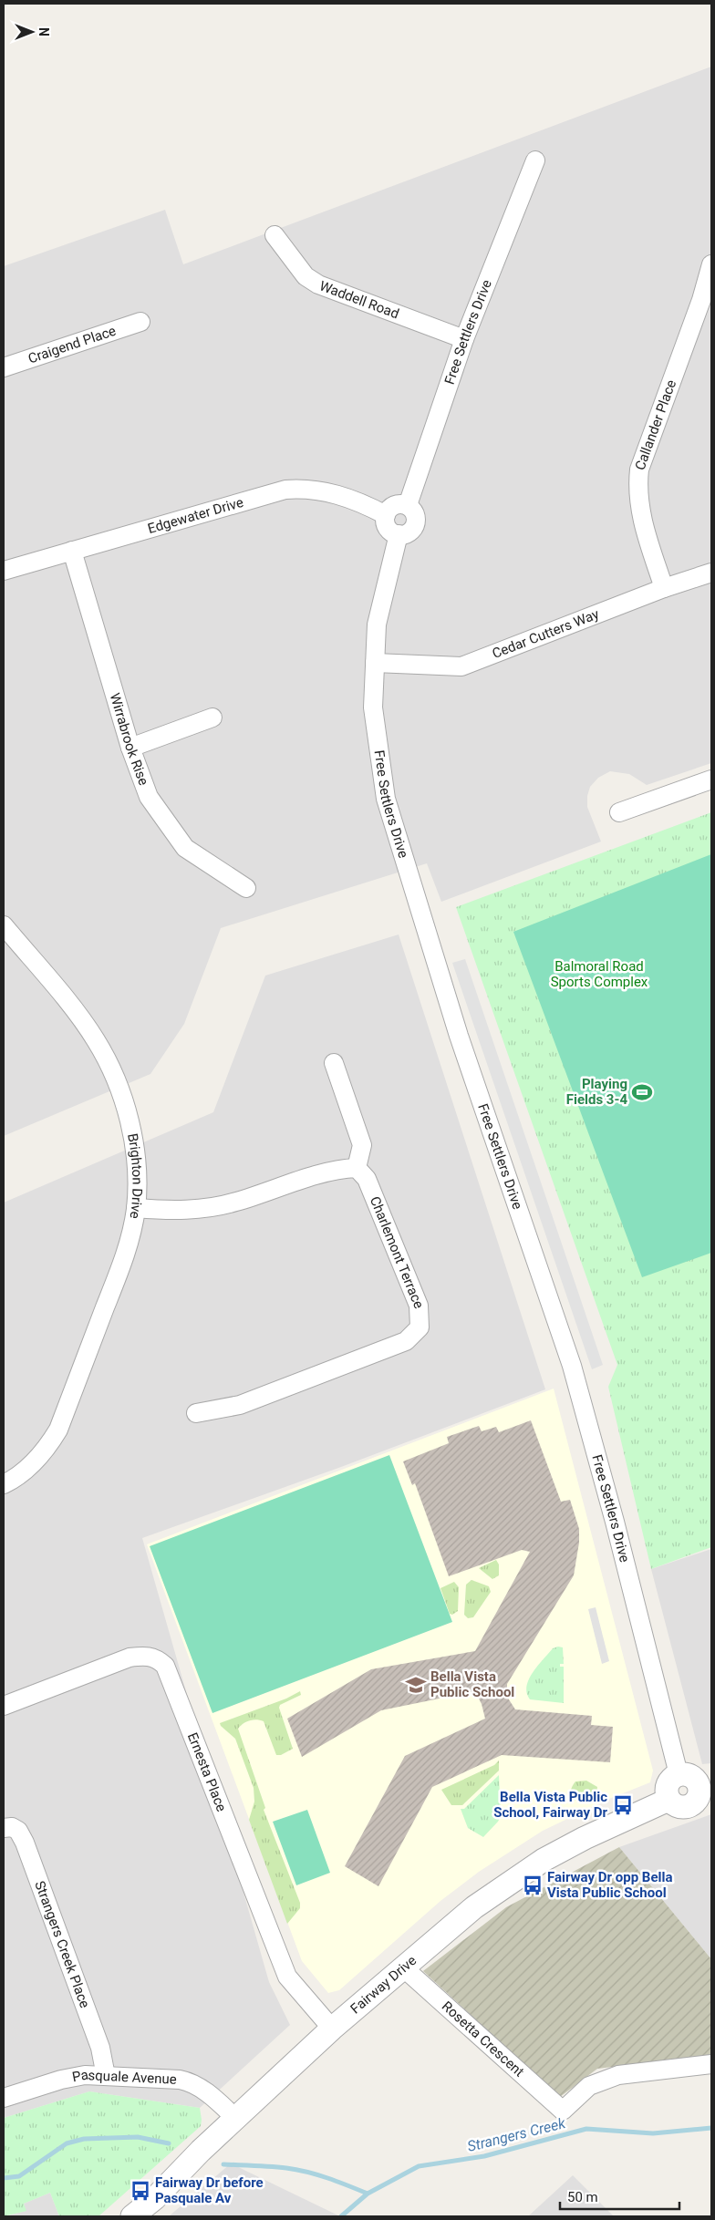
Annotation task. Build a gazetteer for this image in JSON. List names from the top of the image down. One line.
{"streets":{"street":["Waddell Road","Free Settlers Drive","Craigend Place","Callander Place","Edgewater Drive","Cedar Cutters Way","Wirrabrook Rise","Brighton Drive","Charlemont Terrace","Ernesta Place","Strangers Creek Place","Fairway Drive","Rosetta Crescent","Pasquale Avenue"]},"crossings":[["Waddell Road","Free Settlers Drive"],["Free Settlers Drive","Edgewater Drive"],["Free Settlers Drive","Cedar Cutters Way"],["Free Settlers Drive","Fairway Drive"],["Callander Place","Cedar Cutters Way"],["Edgewater Drive","Wirrabrook Rise"],["Ernesta Place","Fairway Drive"],["Strangers Creek Place","Pasquale Avenue"],["Fairway Drive","Rosetta Crescent"],["Fairway Drive","Pasquale Avenue"]],"water":["Strangers Creek"],"parks":["Balmoral Road Sports Complex"],"places":{"sports":["Playing Fields 3-4"],"school or university":["Bella Vista Public School"],"bus stop":["Bella Vista Public School, Fairway Dr","Fairway Dr opp Bella Vista Public School","Fairway Dr before Pasquale Av"]},"scale_bar":"50 m","north":"right"}
